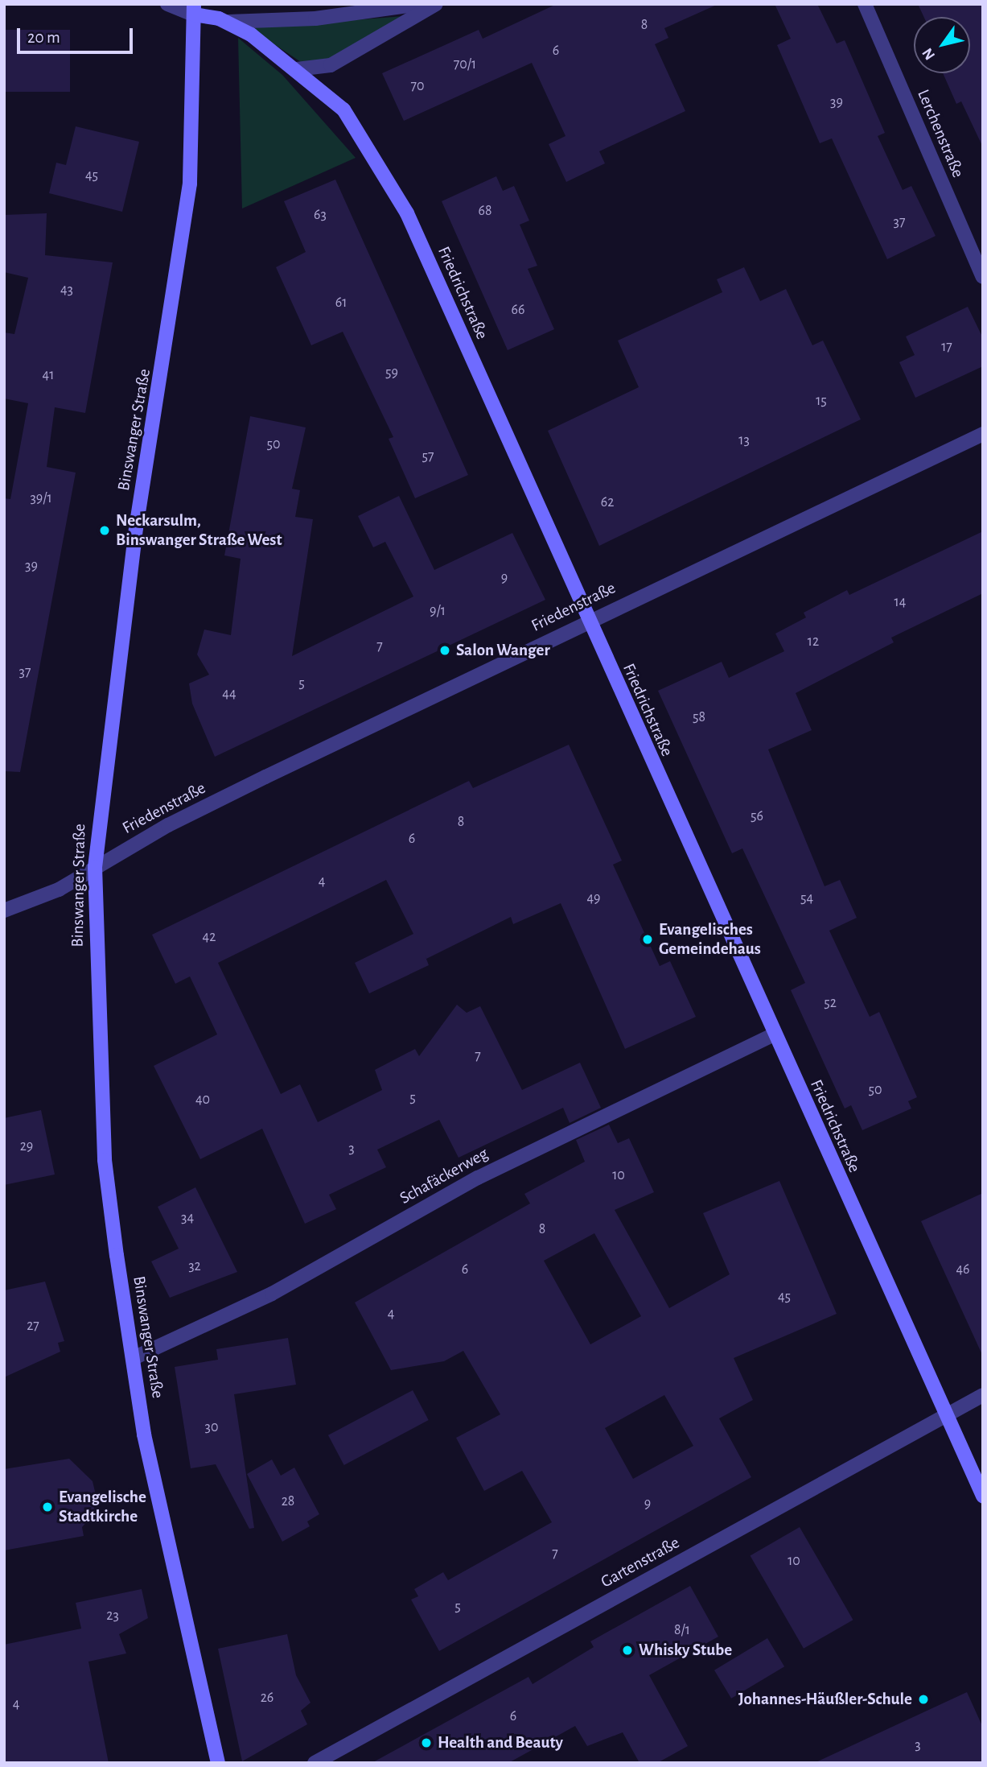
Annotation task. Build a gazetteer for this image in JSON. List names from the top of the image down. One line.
{"streets":{"main road":["Friedrichstraße","Binswanger Straße"],"street":["Lerchenstraße","Friedenstraße","Schafäckerweg","Gartenstraße"]},"crossings":[["Friedrichstraße","Binswanger Straße"],["Friedrichstraße","Friedenstraße"],["Friedrichstraße","Schafäckerweg"],["Friedrichstraße","Gartenstraße"],["Binswanger Straße","Friedenstraße"],["Binswanger Straße","Schafäckerweg"]],"places":["Neckarsulm, Binswanger Straße West","Salon Wanger","Evangelisches Gemeindehaus","Evangelische Stadtkirche","Whisky Stube","Johannes-Häußler-Schule","Health and Beauty"],"house_numbers":["8","6","70/1","70","39","45","68","63","37","43","61","66","17","59","41","15","13","50","57","39/1","62","39","9","14","9/1","12","7","37","5","44","58","56","8","6","4","49","54","42","52","7","50","5","40","29","3","10","34","8","32","6","46","45","4","27","30","28","9","7","10","5","23","8/1","26","4","6","3"],"scale_bar":"20 m","north":"bottom left"}
